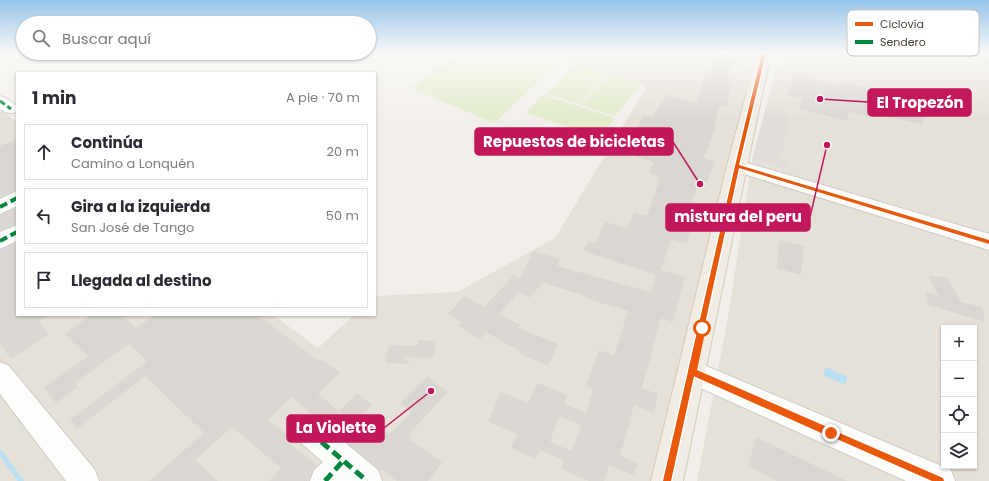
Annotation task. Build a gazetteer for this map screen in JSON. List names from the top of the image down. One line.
{"places":["El Tropezón","mistura del peru","Repuestos de bicicletas","La Violette"],"legend":["Ciclovía","Sendero"],"page":{"search":"Buscar aquí","heading":["1 min","A pie · 70 m"],"list":[["Continúa","Camino a Lonquén","20 m"],["Gira a la izquierda","San José de Tango","50 m"],"Llegada al destino"],"map_buttons":["+","−"]}}
